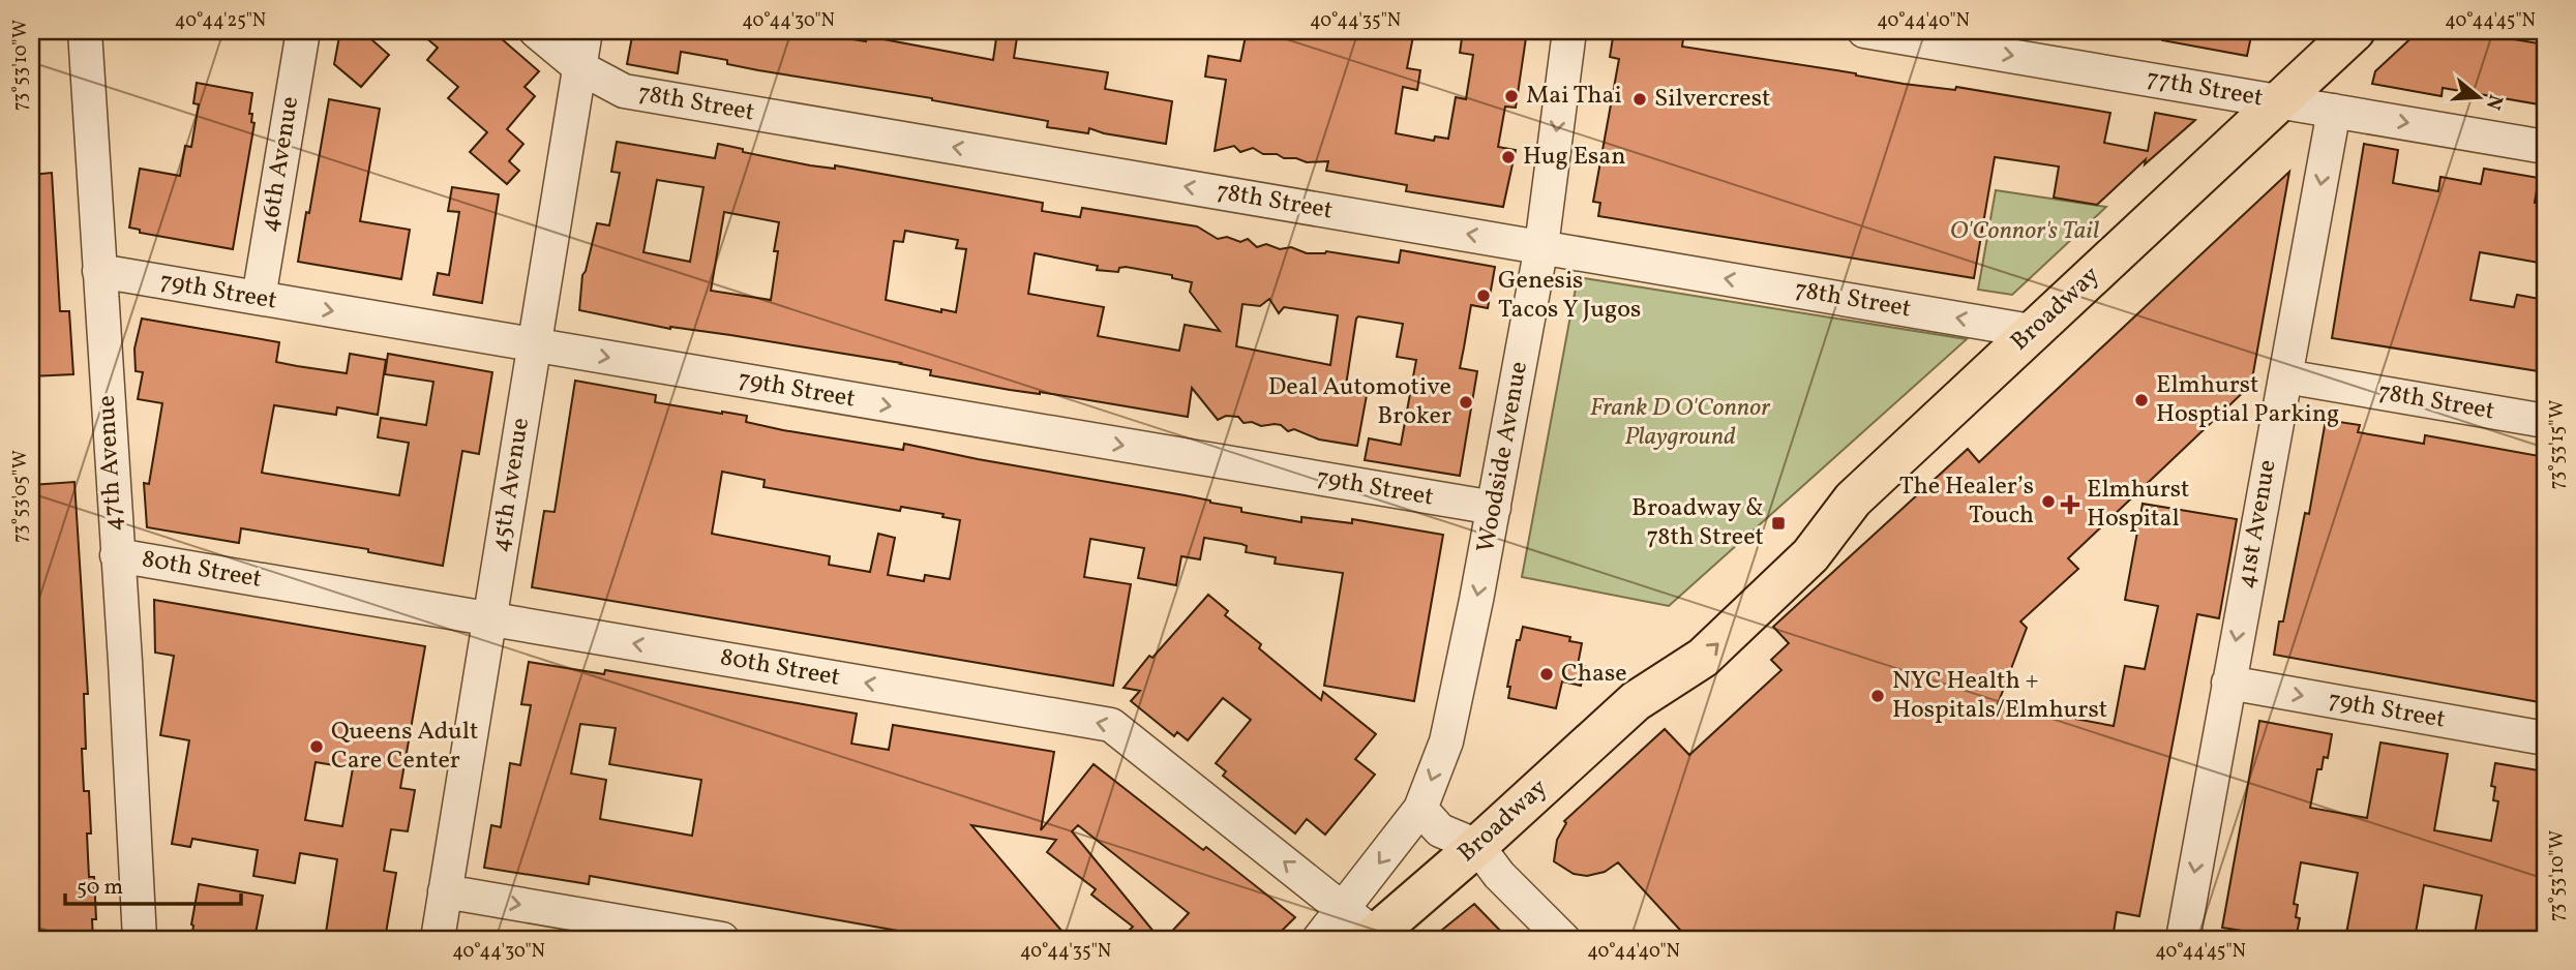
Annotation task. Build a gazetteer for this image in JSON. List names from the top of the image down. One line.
{"streets":{"main road":["Broadway"],"street":["77th Street","78th Street","46th Avenue","79th Street","Woodside Avenue","47th Avenue","45th Avenue","41st Avenue","80th Street"]},"crossings":[["77th Street","Broadway"],["77th Street","41st Avenue"],["78th Street","Broadway"],["78th Street","Woodside Avenue"],["78th Street","45th Avenue"],["78th Street","41st Avenue"],["46th Avenue","79th Street"],["79th Street","Woodside Avenue"],["79th Street","47th Avenue"],["79th Street","45th Avenue"],["79th Street","41st Avenue"],["Broadway","80th Street"],["Woodside Avenue","80th Street"],["47th Avenue","80th Street"],["45th Avenue","80th Street"]],"one_way":["77th Street","78th Street","79th Street","Woodside Avenue","41st Avenue"],"parks":["O'Connor's Tail","Frank D O'Connor Playground"],"places":{"other":["Mai Thai","Silvercrest","Hug Esan","Genesis Tacos Y Jugos","Elmhurst Hosptial Parking","Deal Automotive Broker","The Healer’s Touch","Chase","NYC Health + Hospitals/Elmhurst","Queens Adult Care Center"],"health":["Elmhurst Hospital"],"transit":["Broadway & 78th Street"]},"scale_bar":"50 m","north":"right","coordinates":["40°44'25\"N","40°44'30\"N","40°44'35\"N","40°44'40\"N","40°44'45\"N","73°53'10\"W","73°53'15\"W","73°53'05\"W"]}
